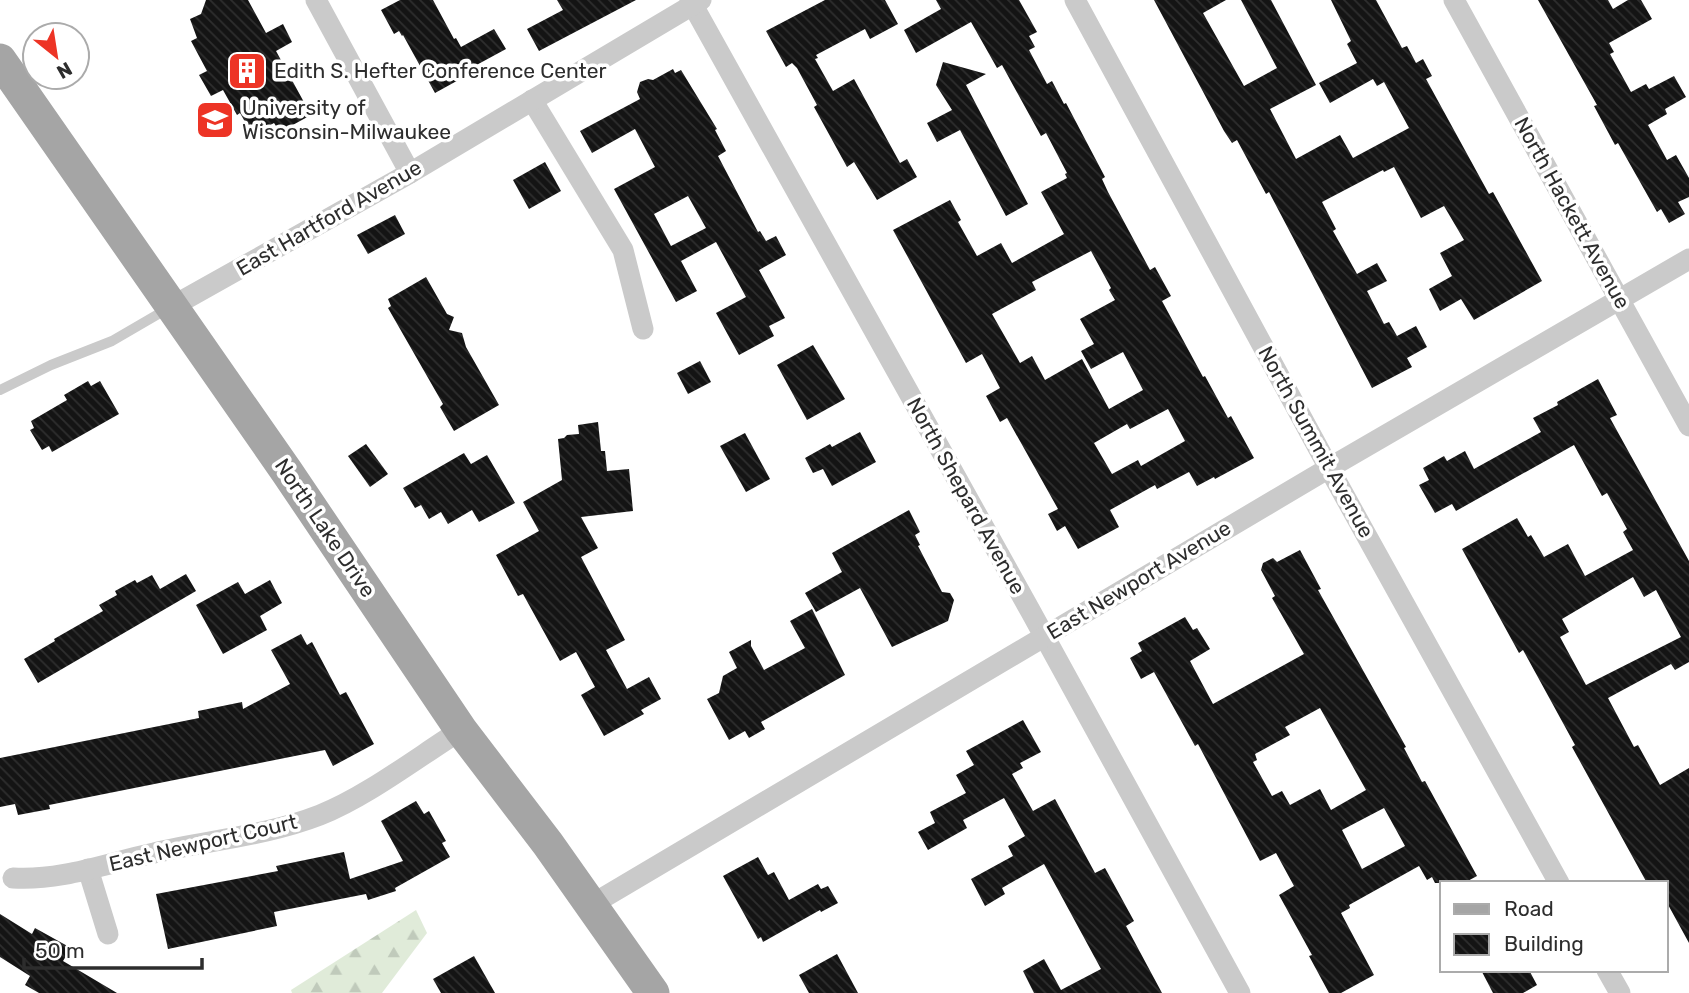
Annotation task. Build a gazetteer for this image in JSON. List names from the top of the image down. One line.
{"streets":{"main road":["North Lake Drive"],"street":["North Hackett Avenue","East Hartford Avenue","North Summit Avenue","North Shepard Avenue","East Newport Avenue","East Newport Court"]},"crossings":[["North Hackett Avenue","East Newport Avenue"],["East Hartford Avenue","North Shepard Avenue"],["East Hartford Avenue","North Lake Drive"],["North Summit Avenue","East Newport Avenue"],["North Shepard Avenue","East Newport Avenue"],["North Lake Drive","East Newport Avenue"],["North Lake Drive","East Newport Court"]],"places":{"building":["Edith S. Hefter Conference Center"],"school or university":["University of Wisconsin-Milwaukee"]},"legend":["Road","Building"],"scale_bar":"50 m","north":"bottom right"}
